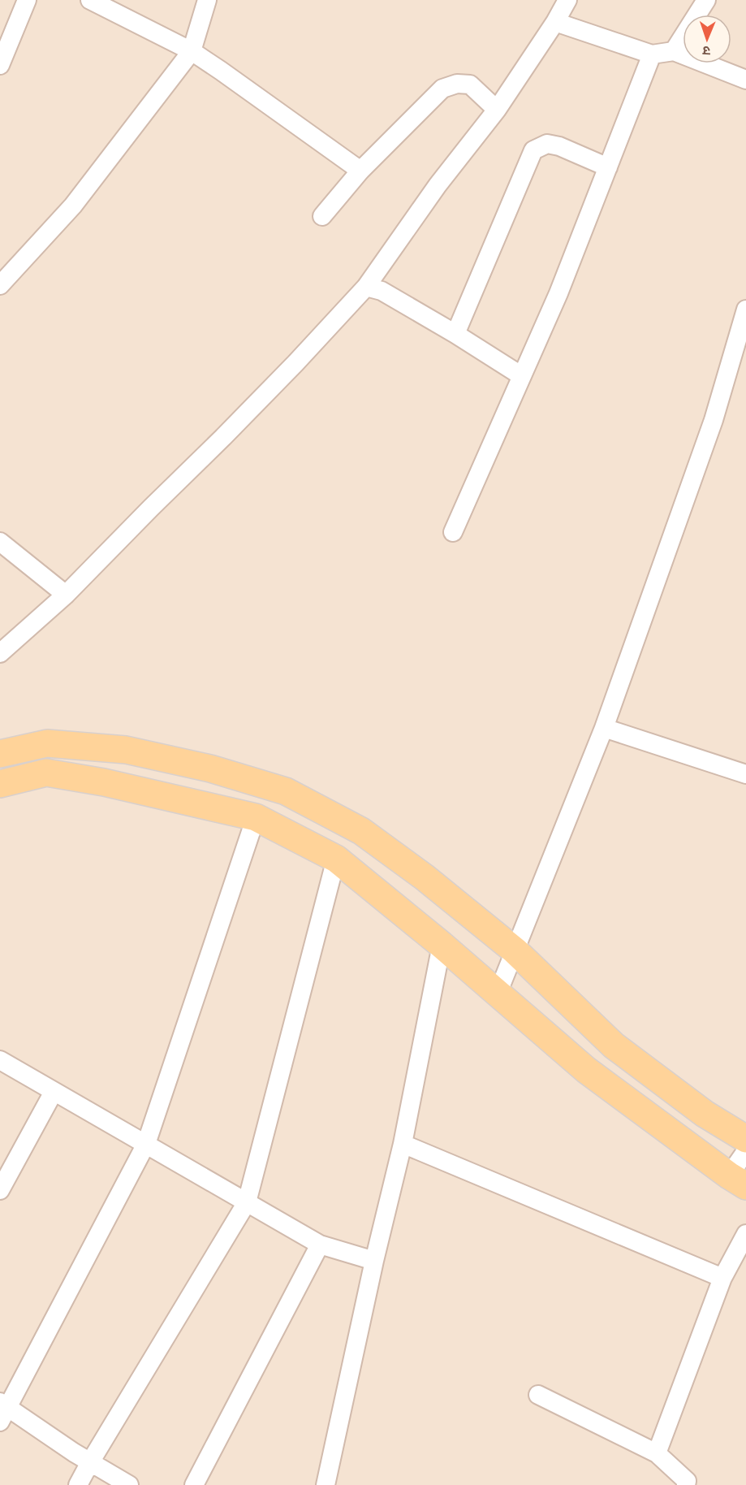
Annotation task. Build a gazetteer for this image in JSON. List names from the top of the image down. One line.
{"north":"bottom"}
